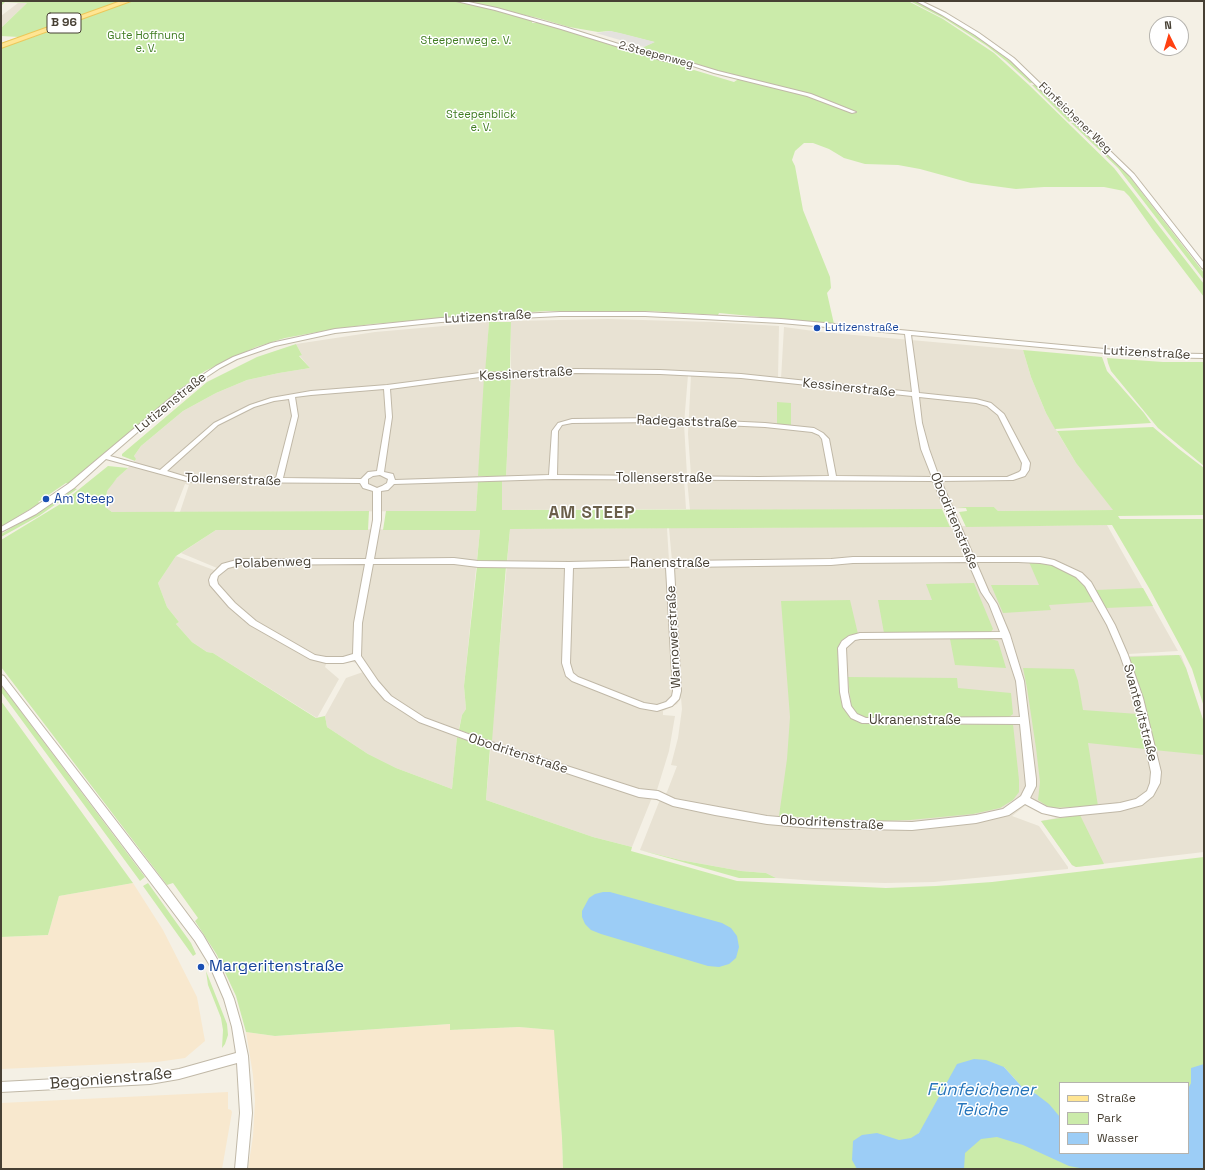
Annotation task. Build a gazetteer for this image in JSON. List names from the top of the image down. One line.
{"streets":{"main road":["B 96"],"street":["2.Steepenweg","Fünfeichener Weg","Lutizenstraße","Kessinerstraße","Radegaststraße","Tollenserstraße","Obodritenstraße","Polabenweg","Ranenstraße","Warnowerstraße","Svantevitstraße","Ukranenstraße","Begonienstraße"]},"crossings":[["Lutizenstraße","Tollenserstraße"],["Lutizenstraße","Obodritenstraße"],["Kessinerstraße","Tollenserstraße"],["Kessinerstraße","Obodritenstraße"],["Radegaststraße","Tollenserstraße"],["Tollenserstraße","Obodritenstraße"],["Obodritenstraße","Polabenweg"],["Obodritenstraße","Ranenstraße"],["Obodritenstraße","Svantevitstraße"],["Obodritenstraße","Ukranenstraße"],["Polabenweg","Ranenstraße"],["Ranenstraße","Warnowerstraße"],["Ranenstraße","Svantevitstraße"]],"districts":["AM STEEP"],"water":["Fünfeichener Teiche"],"parks":["Gute Hoffnung e. V.","Steepenweg e. V.","Steepenblick e. V."],"places":["Lutizenstraße","Am Steep","Margeritenstraße"],"legend":["Straße","Park","Wasser"],"north":"top"}
